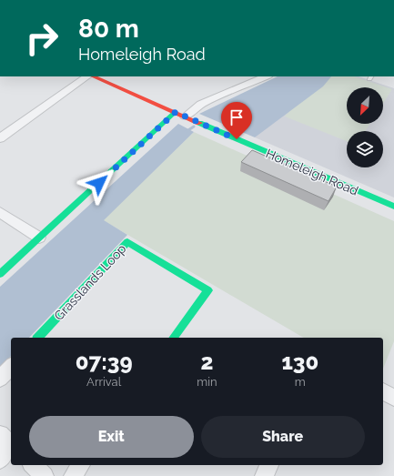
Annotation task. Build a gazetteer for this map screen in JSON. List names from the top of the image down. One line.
{"streets":{"street":["Homeleigh Road","Grasslands Loop"]},"north":"bottom left","page":{"turn":["80 m","Homeleigh Road"],"eta":["07:39","Arrival","2","min","130","m"],"buttons":["Exit","Share"]}}
